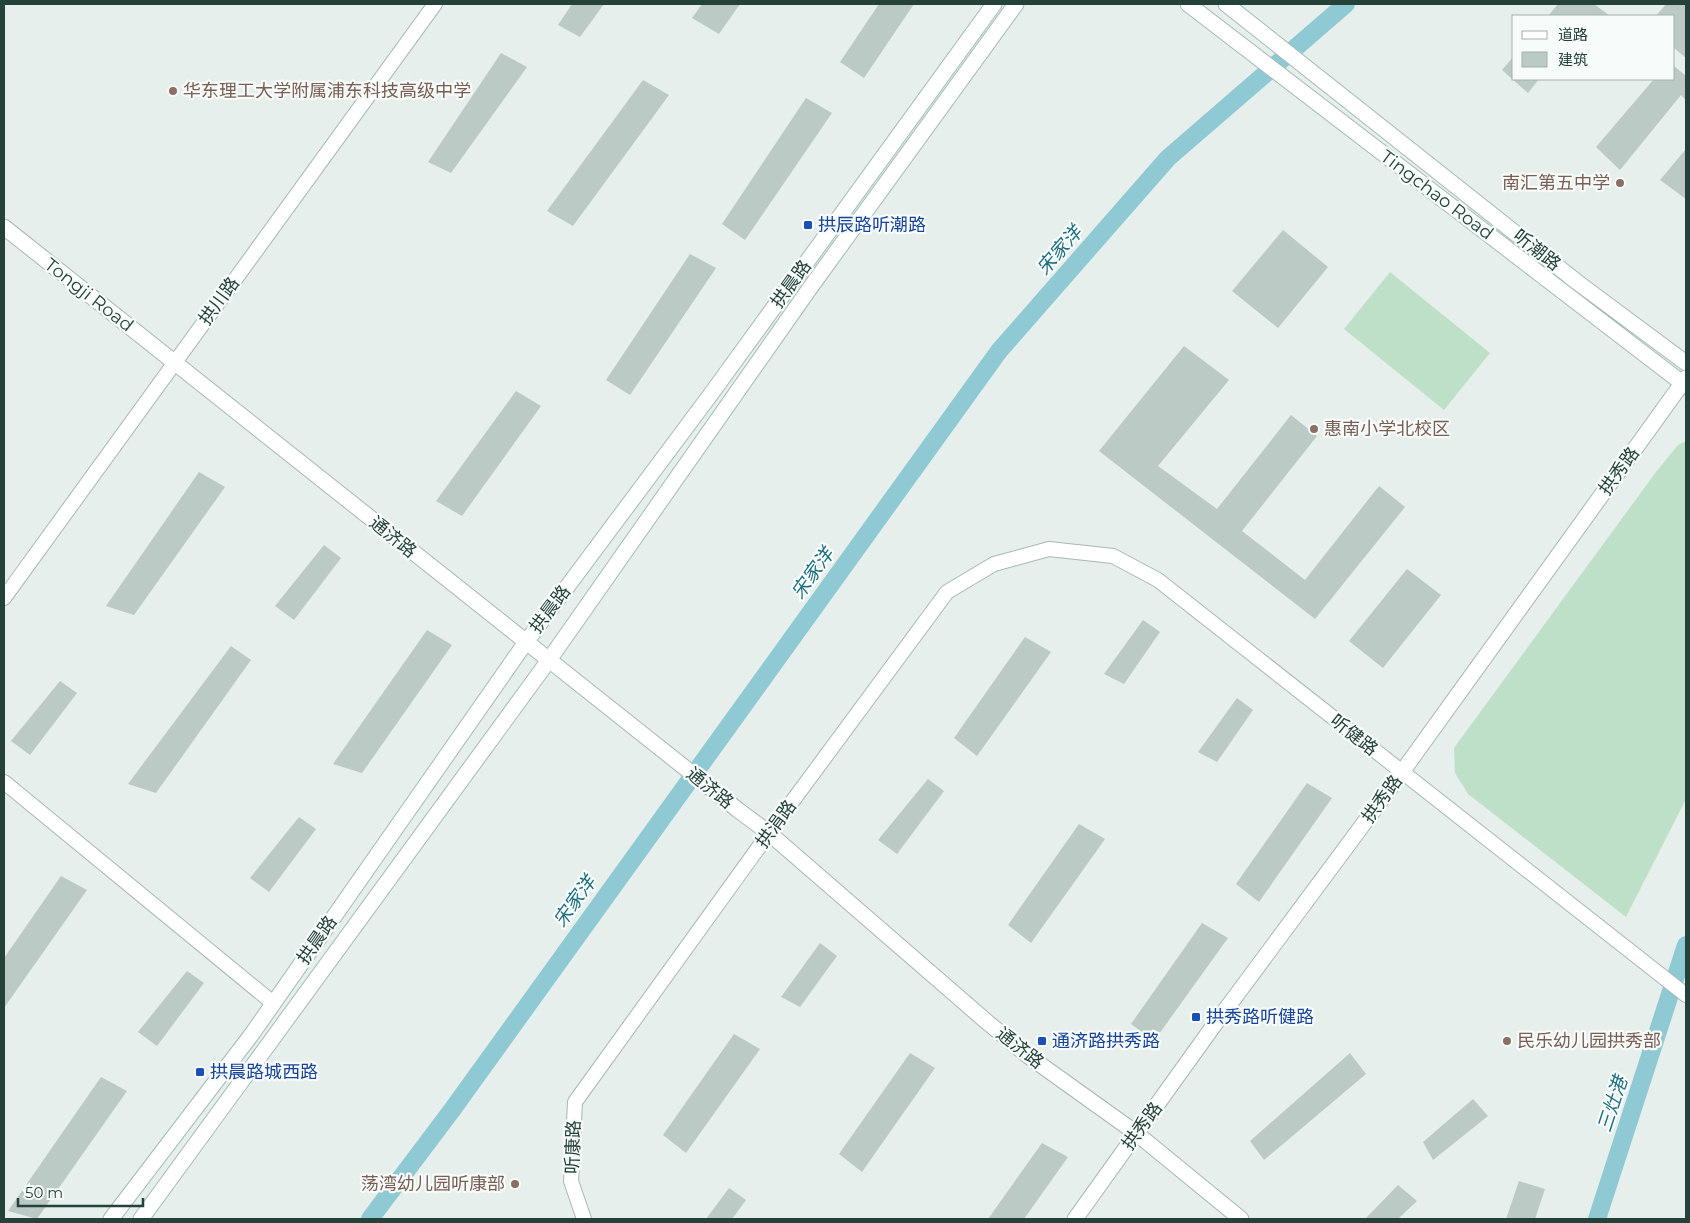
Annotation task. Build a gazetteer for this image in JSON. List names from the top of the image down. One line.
{"streets":{"main road":["Tingchao Road","听潮路","拱晨路","Tongji Road","拱秀路","通济路"],"street":["拱川路","听健路","拱涓路","听康路"]},"crossings":[["Tingchao Road","拱秀路"],["拱晨路","通济路"],["Tongji Road","拱川路"],["Tongji Road","通济路"],["拱川路","通济路"],["拱秀路","通济路"],["拱秀路","听健路"],["通济路","拱涓路"],["听健路","拱涓路"],["拱涓路","听康路"]],"water":["宋家洋","三灶港"],"places":{"other":["华东理工大学附属浦东科技高级中学","南汇第五中学","惠南小学北校区","民乐幼儿园拱秀部","荡湾幼儿园听康部"],"transit":["拱辰路听潮路","拱秀路听健路","通济路拱秀路","拱晨路城西路"]},"legend":["道路","建筑"],"scale_bar":"50 m"}
